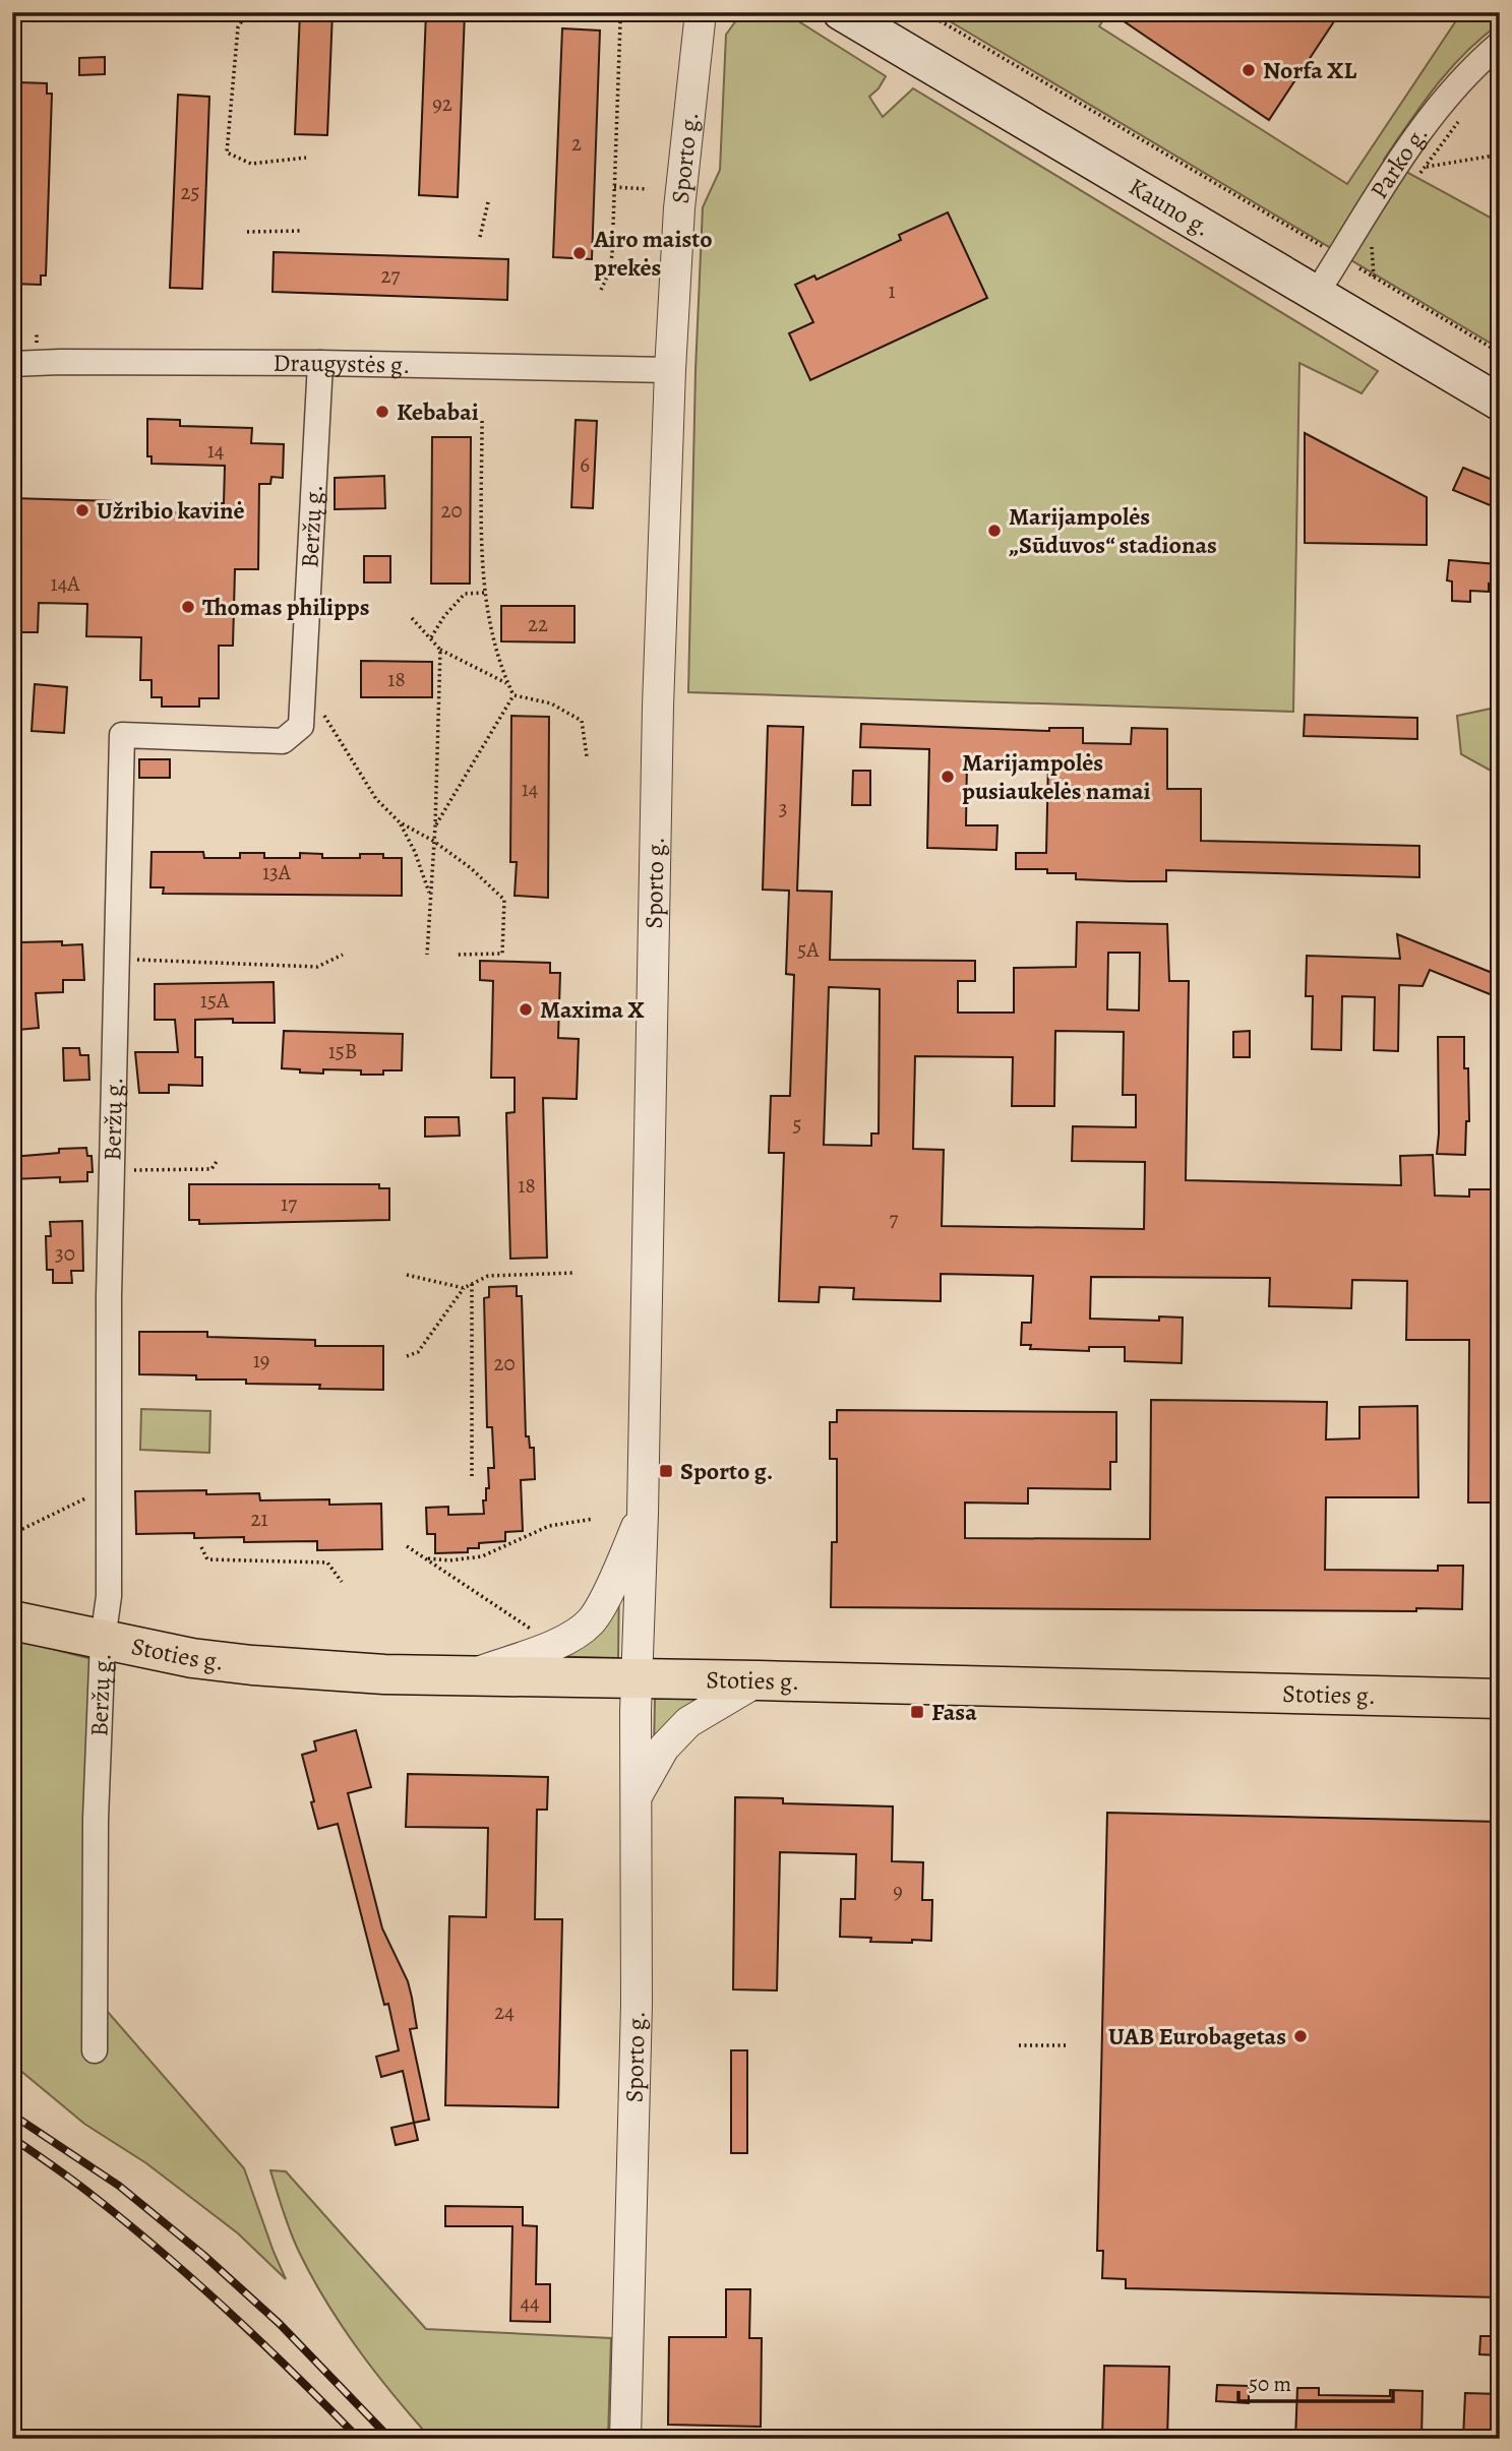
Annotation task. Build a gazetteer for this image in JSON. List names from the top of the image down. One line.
{"streets":{"main road":["Kauno g.","Stoties g."],"street":["Sporto g.","Parko g.","Draugystės g.","Beržų g."]},"crossings":[["Sporto g.","Draugystės g."],["Sporto g.","Stoties g."],["Parko g.","Kauno g."],["Draugystės g.","Beržų g."],["Beržų g.","Stoties g."]],"places":{"other":["Norfa XL","Airo maisto prekės","Kebabai","Užribio kavinė","Marijampolės „Sūduvos“ stadionas","Thomas philipps","Marijampolės pusiaukelės namai","Maxima X","UAB Eurobagetas"],"transit":["Sporto g.","Fasa"]},"house_numbers":["92","2","25","27","1","14","6","20","14A","22","18","14","3","13A","5A","15A","15B","5","18","17","7","30","19","20","21","9","24","44"],"scale_bar":"50 m"}
